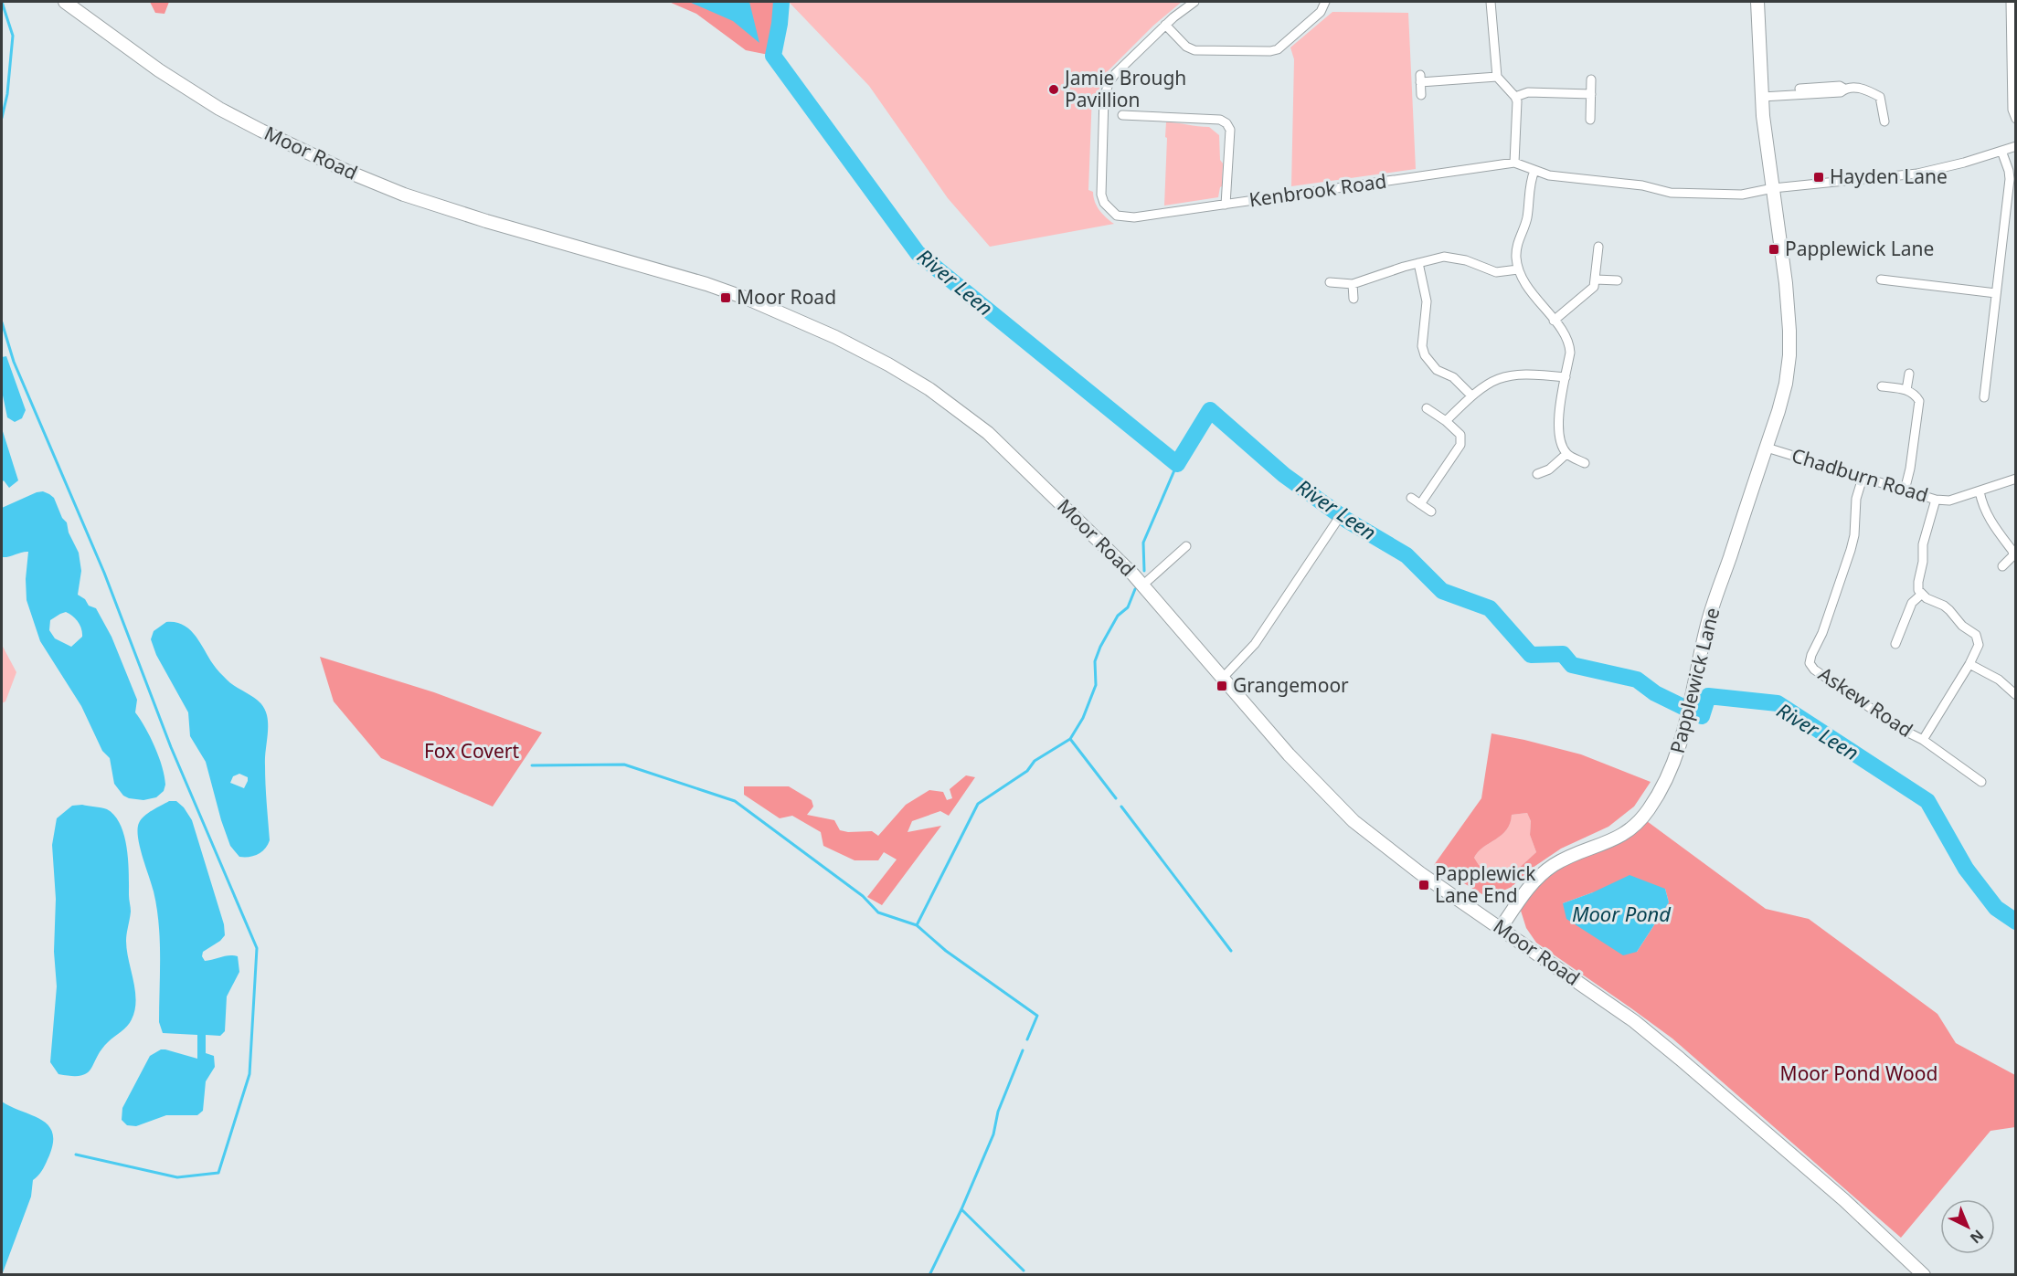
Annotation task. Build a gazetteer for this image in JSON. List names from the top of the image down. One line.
{"streets":{"main road":["Moor Road","Papplewick Lane"],"street":["Kenbrook Road","Chadburn Road","Askew Road"]},"crossings":[["Moor Road","Papplewick Lane"],["Chadburn Road","Papplewick Lane"],["Chadburn Road","Askew Road"]],"water":["River Leen","Moor Pond"],"parks":["Fox Covert","Moor Pond Wood"],"places":{"other":["Jamie Brough Pavillion"],"transit":["Hayden Lane","Papplewick Lane","Moor Road","Grangemoor","Papplewick Lane End"]},"north":"bottom right"}
